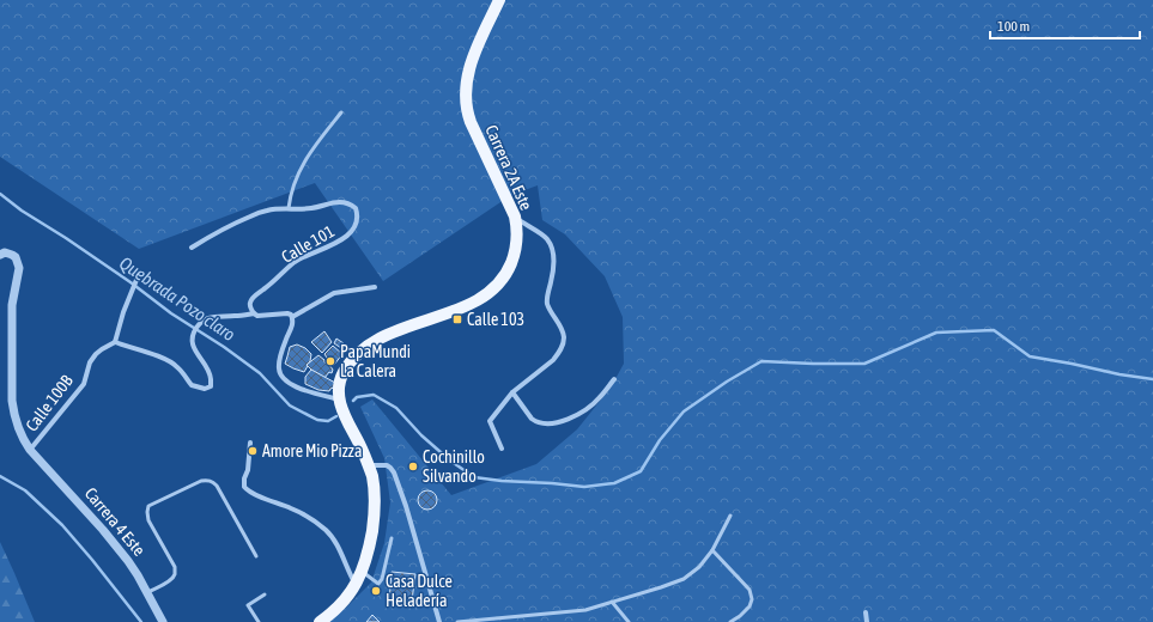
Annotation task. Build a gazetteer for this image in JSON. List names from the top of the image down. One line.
{"streets":{"main road":["Carrera 2A Este"],"street":["Calle 101","Calle 100B","Carrera 4 Este"]},"crossings":[["Calle 100B","Carrera 4 Este"]],"water":["Quebrada Pozo claro"],"places":{"transit":["Calle 103"],"other":["PapaMundi La Calera","Amore Mio Pizza","Cochinillo Silvando","Casa Dulce Heladería"]},"scale_bar":"100 m"}
